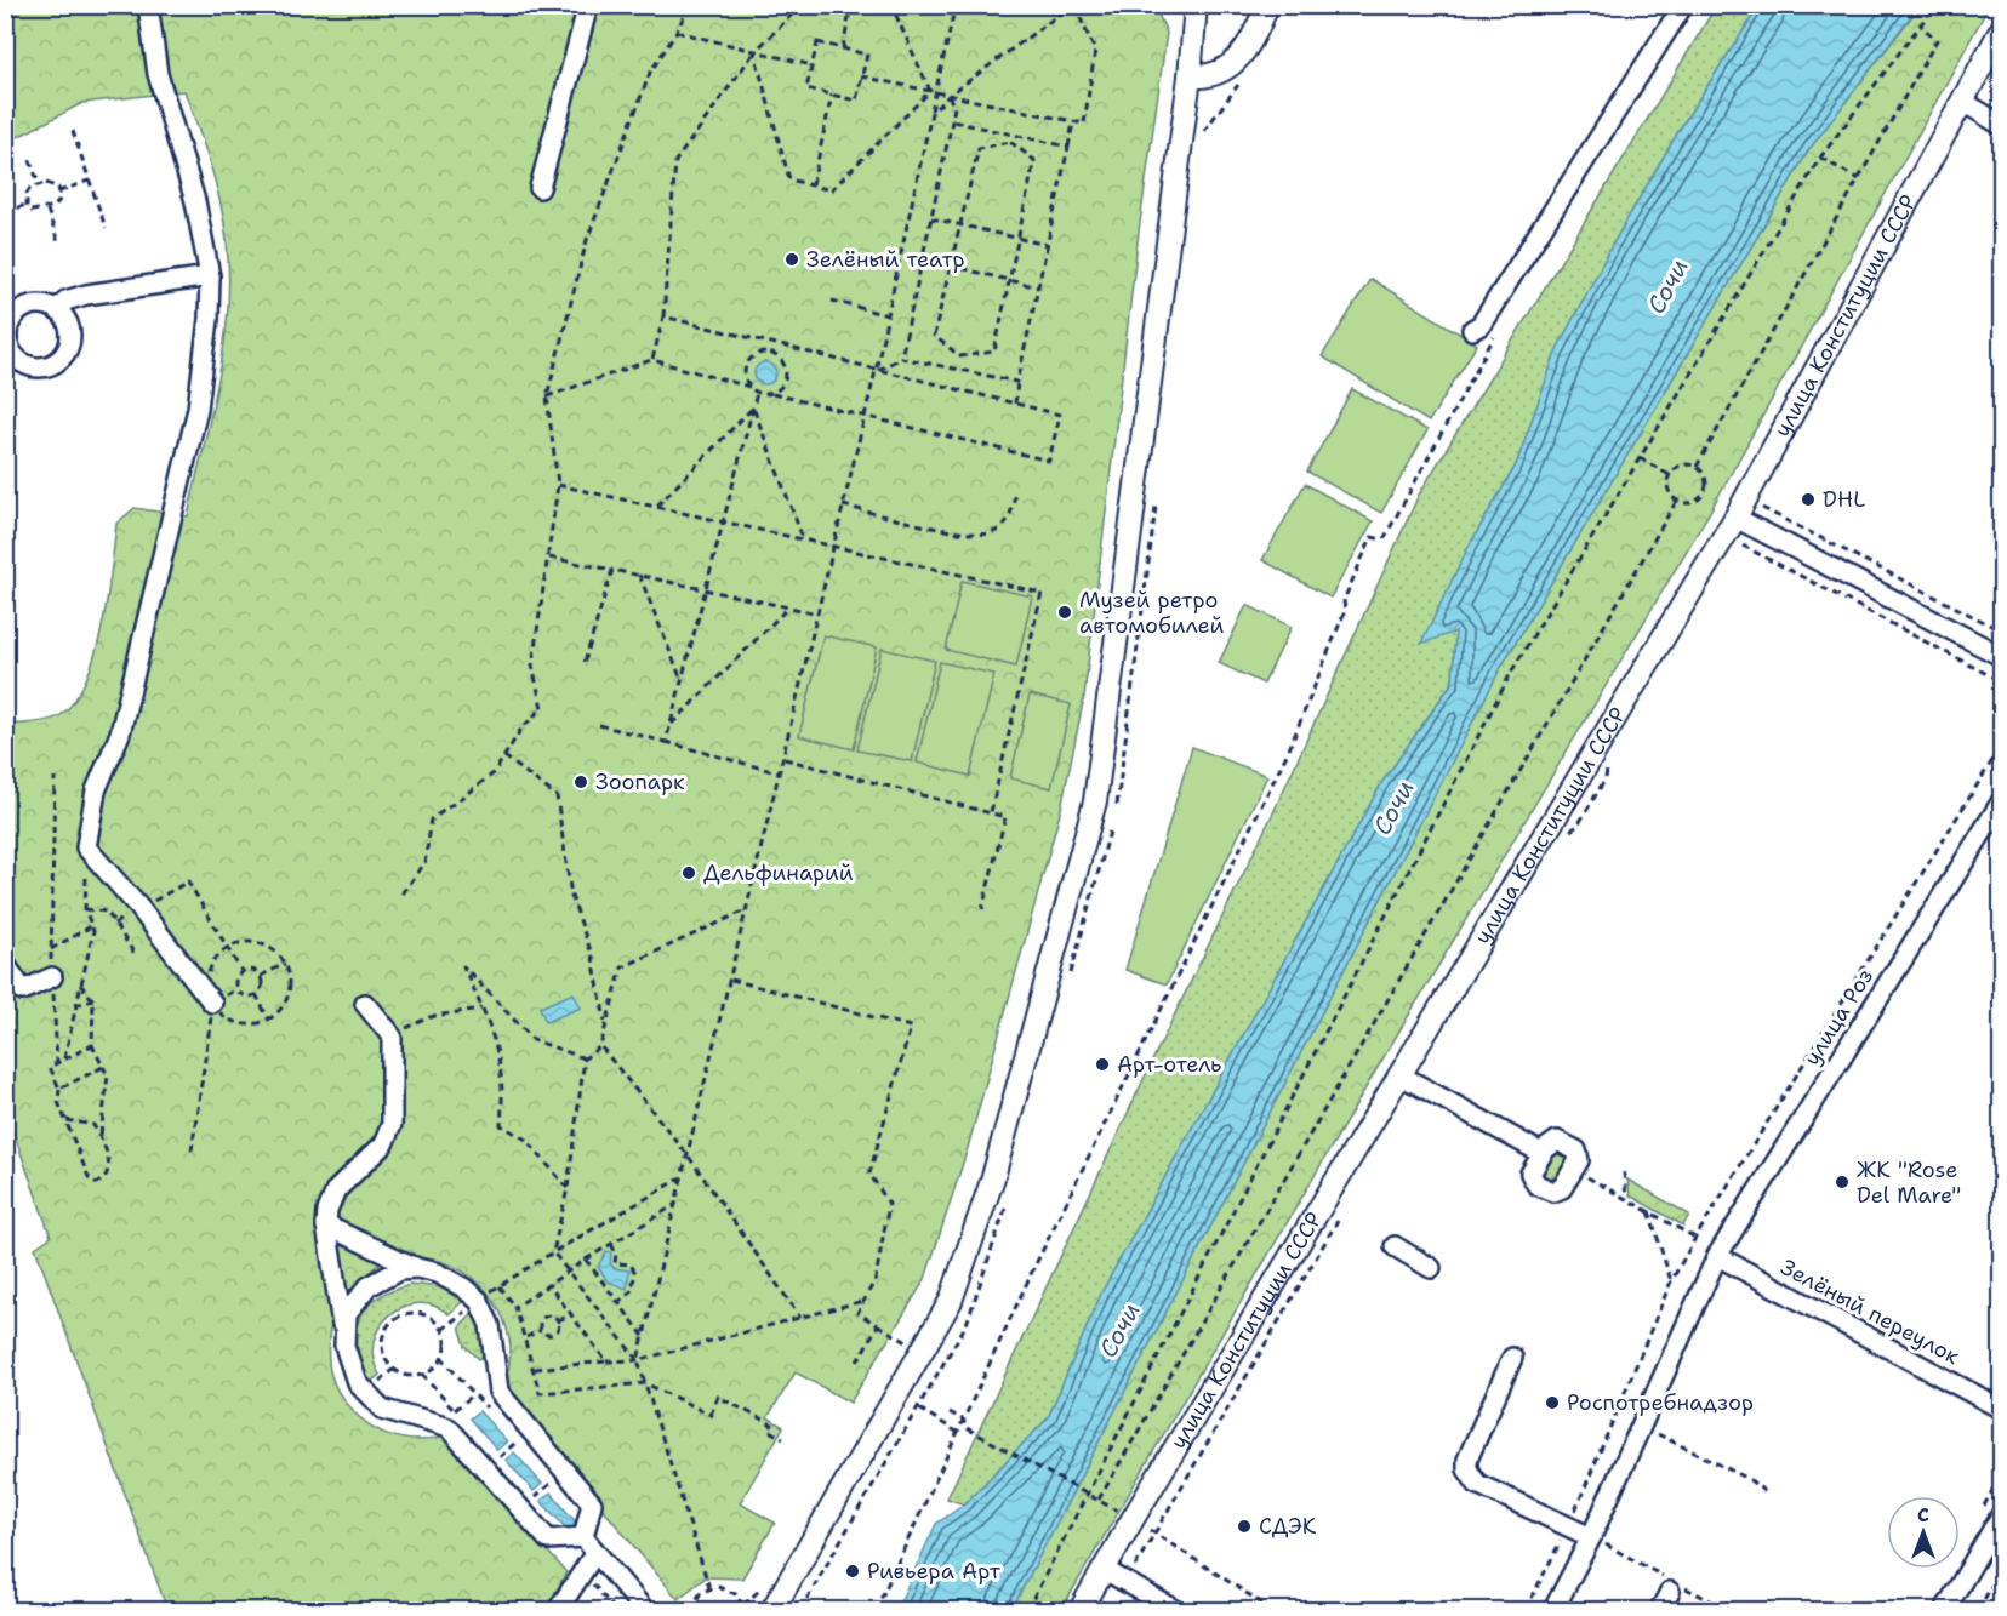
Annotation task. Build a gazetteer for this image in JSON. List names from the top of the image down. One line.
{"streets":{"main road":["улица Конституции СССР"],"street":["улица Роз","Зелёный переулок"]},"crossings":[["улица Роз","Зелёный переулок"]],"water":["Сочи"],"places":["Зелёный театр","DHL","Музей ретро автомобилей","Зоопарк","Дельфинарий","Арт-отель","ЖК \"Rose Del Mare\"","Роспотребнадзор","СДЭК","Ривьера Арт"],"north":"top"}
